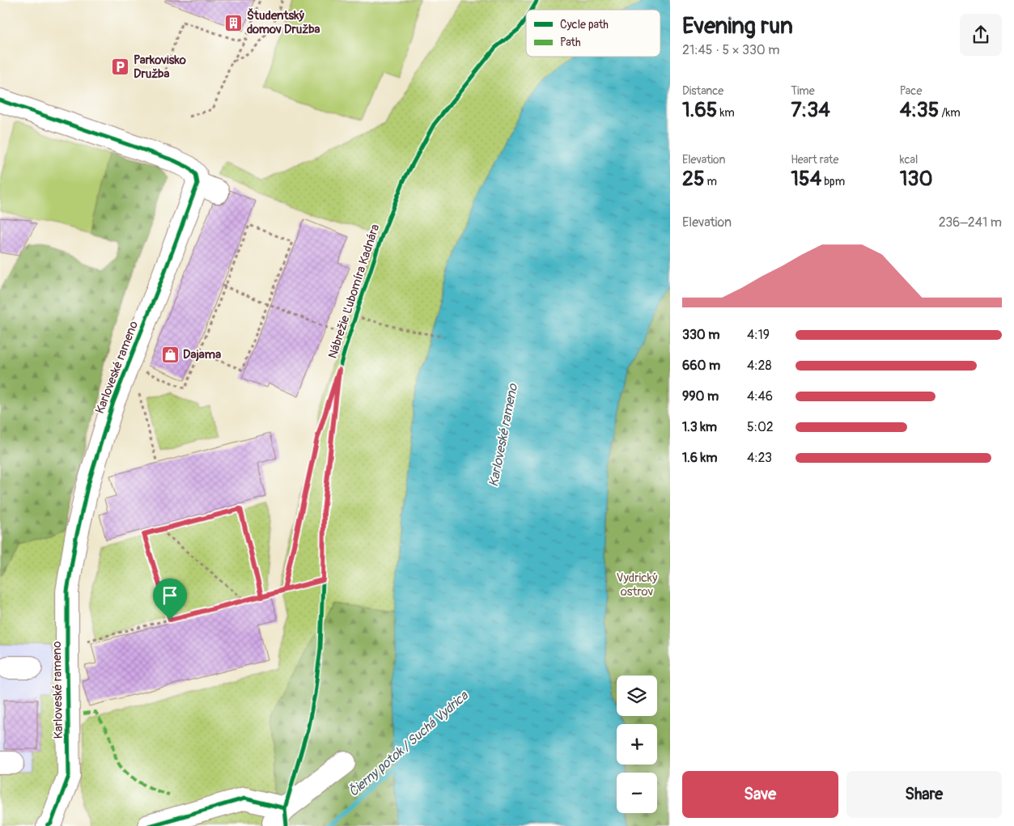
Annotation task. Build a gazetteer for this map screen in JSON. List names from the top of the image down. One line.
{"streets":{"street":["Karloveské rameno"],"cycle path":["Nábrežie Ľubomíra Kadnára"]},"water":["Karloveské rameno","Čierny potok / Suchá Vydrica"],"parks":["Vydrický ostrov"],"places":{"building":["Študentský domov Družba"],"parking":["Parkovisko Družba"],"shop":["Dajama"]},"legend":["Cycle path","Path"],"page":{"heading":["Evening run","21:45 · 5 × 330 m"],"stats":[["Distance","1.65 km"],["Time","7:34"],["Pace","4:35 /km"],["Elevation","25 m"],["Heart rate","154 bpm"],["kcal","130"]],"chart":["Elevation","236–241 m"],"list":[{"name":"330 m","note":"4:19"},{"name":"660 m","note":"4:28"},{"name":"990 m","note":"4:46"},{"name":"1.3 km","note":"5:02"},{"name":"1.6 km","note":"4:23"}],"map_buttons":["+","−"],"buttons":["Save","Share"]}}
